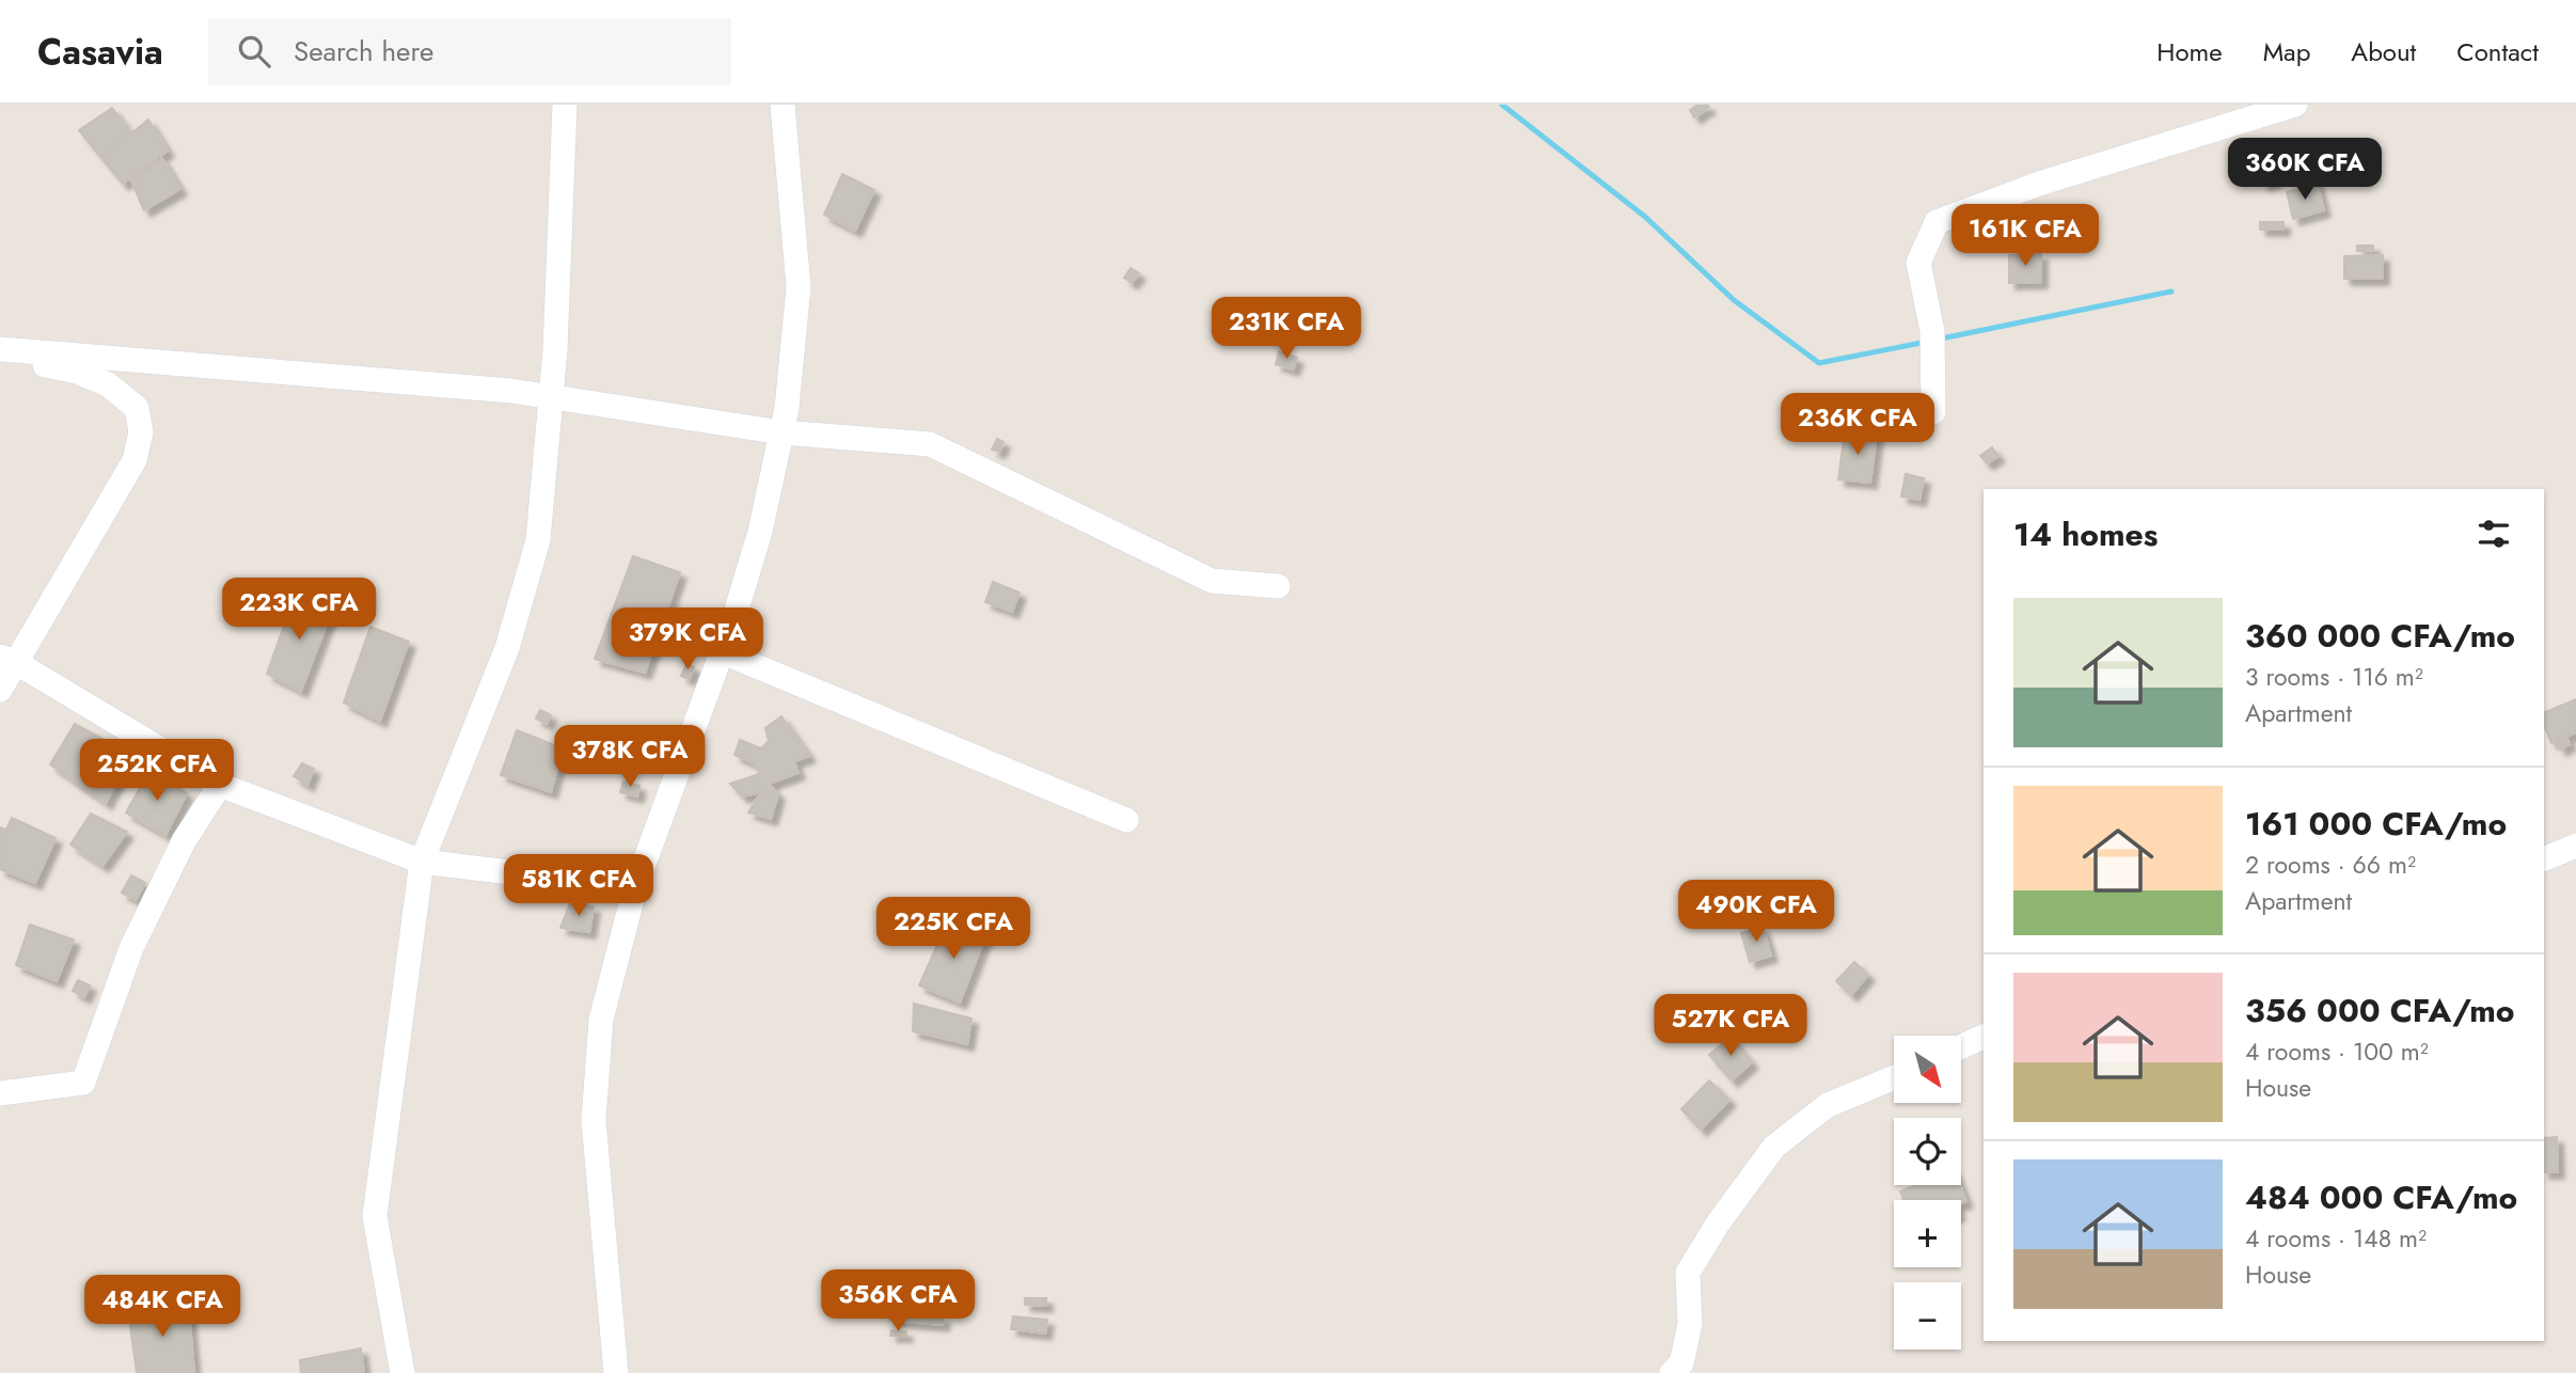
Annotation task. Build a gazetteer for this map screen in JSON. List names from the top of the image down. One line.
{"north":"bottom right","page":{"header":"Casavia","search":"Search here","nav":["Home","Map","About","Contact"],"price":["360K CFA","161K CFA","231K CFA","236K CFA","223K CFA","379K CFA","378K CFA","252K CFA","581K CFA","490K CFA","225K CFA","527K CFA","356K CFA","484K CFA"],"heading":"14 homes","list":[{"name":"360 000 CFA/mo","note":"3 rooms · 116 m² · Apartment"},{"name":"161 000 CFA/mo","note":"2 rooms · 66 m² · Apartment"},{"name":"356 000 CFA/mo","note":"4 rooms · 100 m² · House"},{"name":"484 000 CFA/mo","note":"4 rooms · 148 m² · House"}],"map_buttons":["+","−"]}}
